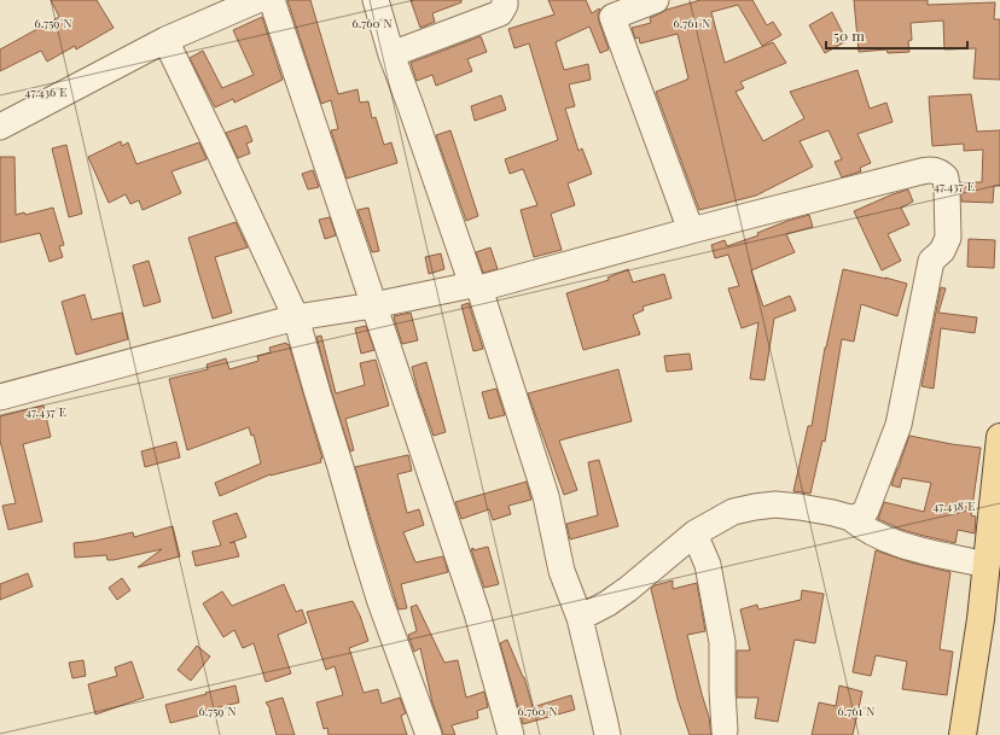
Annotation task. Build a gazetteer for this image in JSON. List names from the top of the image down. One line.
{"scale_bar":"50 m","coordinates":["6.759°N","6.760°N","6.761°N","47.436°E","47.437°E","47.438°E"]}
